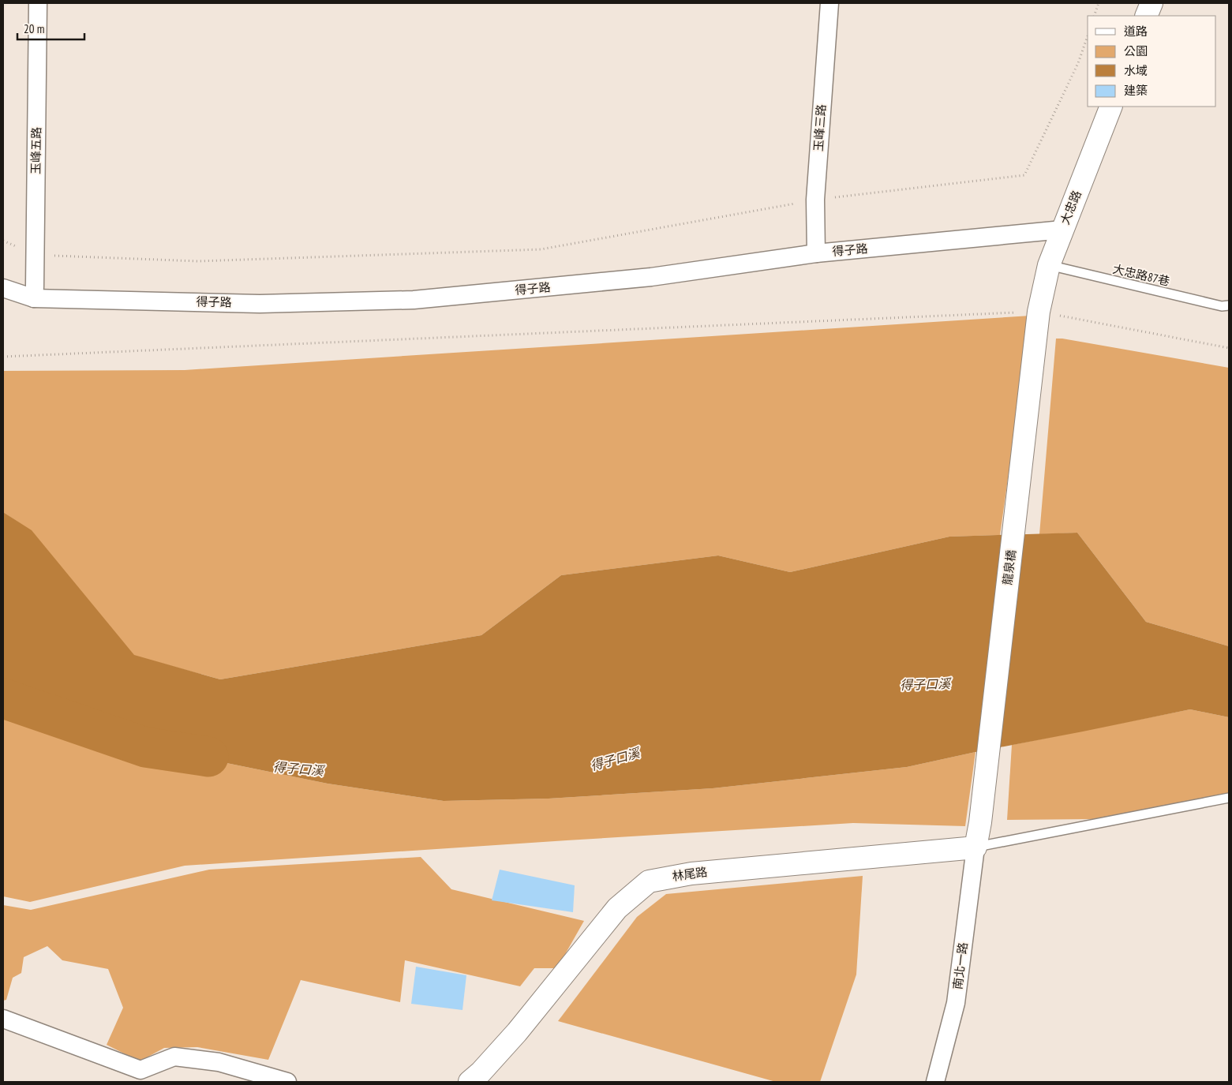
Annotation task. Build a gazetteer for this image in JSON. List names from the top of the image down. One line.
{"streets":{"street":["玉峰三路","玉峰五路","大忠路","得子路","龍泉橋","林尾路","南北一路"],"lane":["大忠路87巷"]},"crossings":[["玉峰三路","得子路"],["玉峰五路","得子路"],["大忠路","得子路"],["大忠路","大忠路87巷"],["大忠路","龍泉橋"],["龍泉橋","林尾路"],["龍泉橋","南北一路"],["林尾路","南北一路"]],"water":["得子口溪"],"legend":["道路","公園","水域","建築"],"scale_bar":"20 m"}
